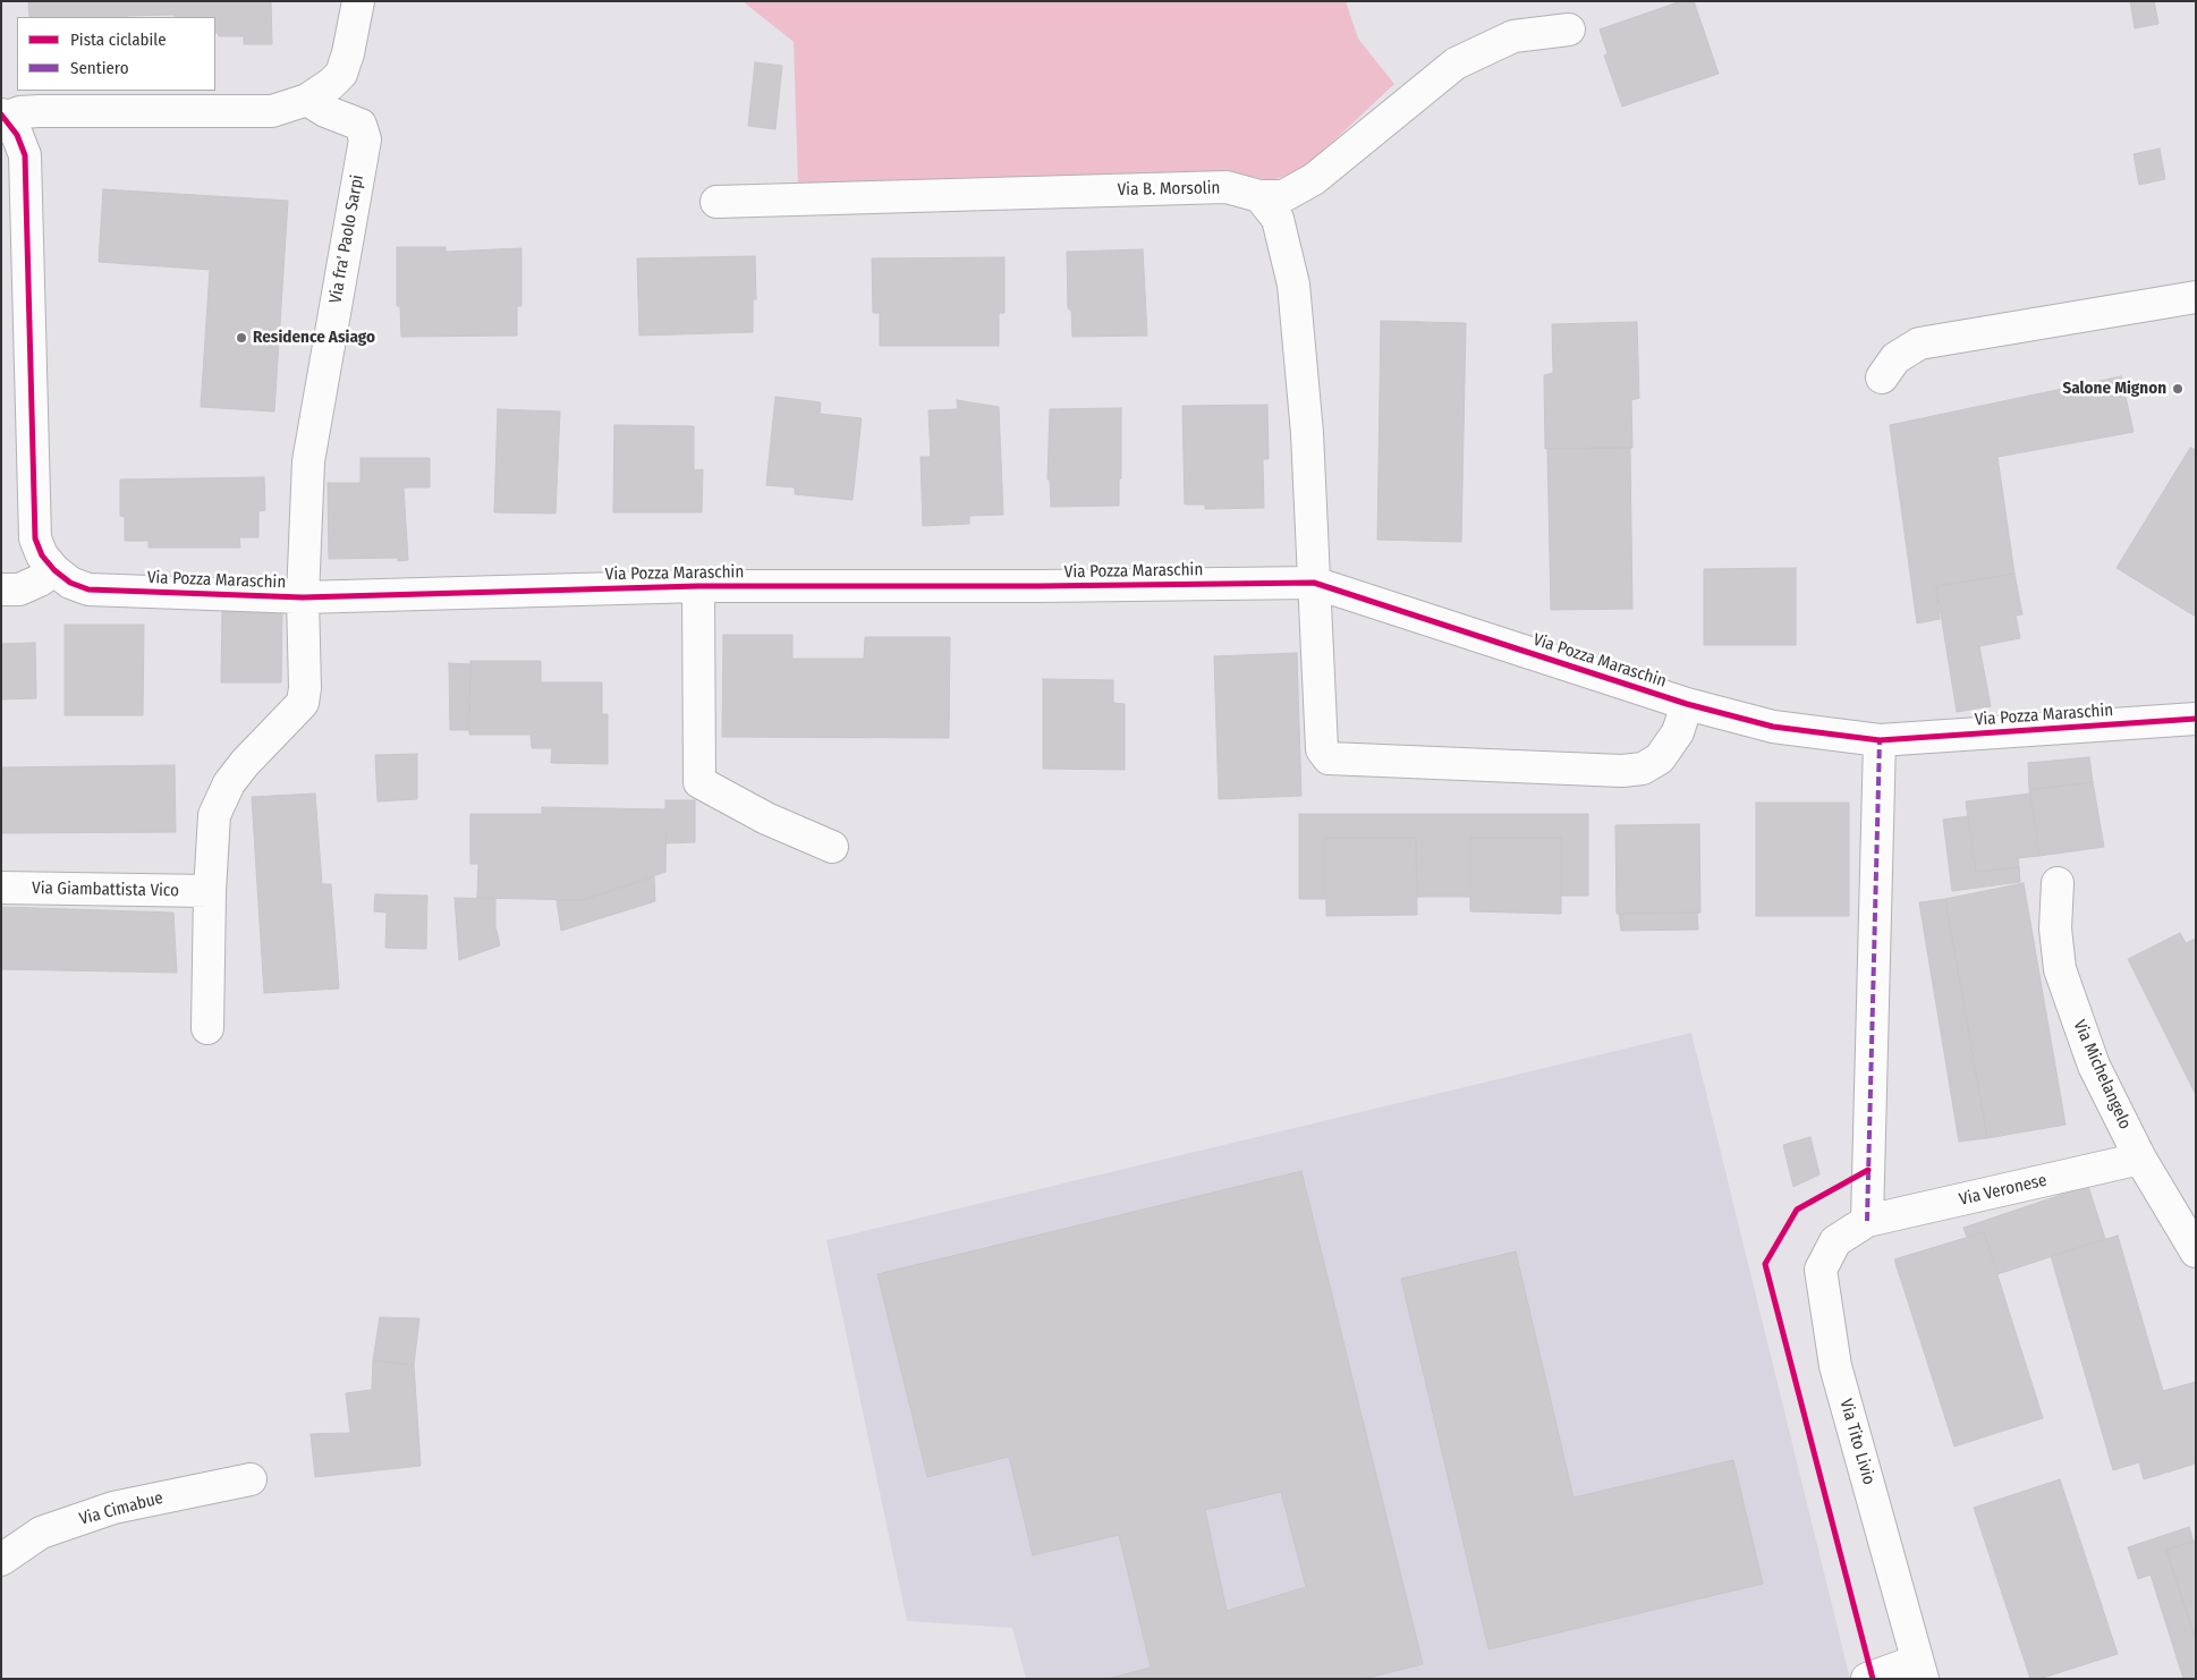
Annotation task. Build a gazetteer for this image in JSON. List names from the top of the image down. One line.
{"streets":{"street":["Via B. Morsolin","Via fra' Paolo Sarpi","Via Pozza Maraschin","Via Giambattista Vico","Via Michelangelo","Via Veronese","Via Tito Livio","Via Cimabue"]},"crossings":[["Via fra' Paolo Sarpi","Via Pozza Maraschin"],["Via Michelangelo","Via Veronese"],["Via Veronese","Via Tito Livio"]],"places":["Residence Asiago","Salone Mignon"],"legend":["Pista ciclabile","Sentiero"]}
